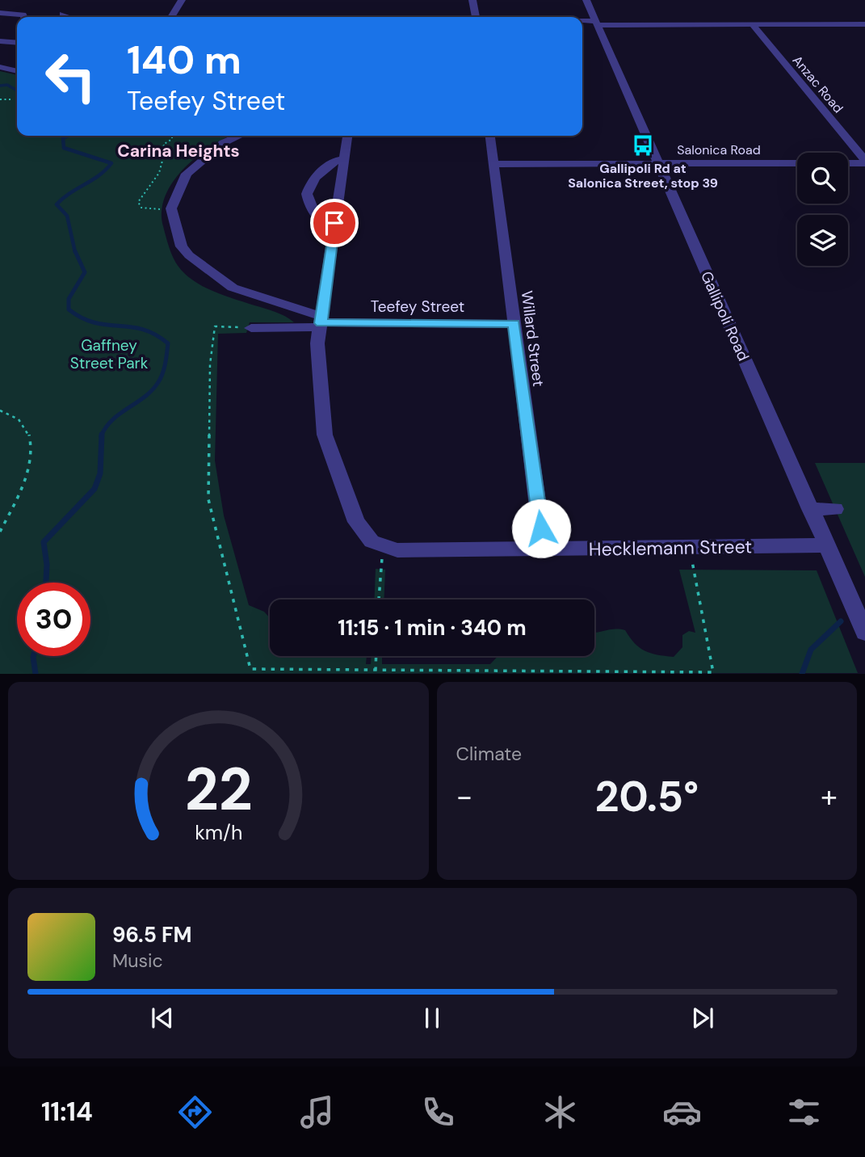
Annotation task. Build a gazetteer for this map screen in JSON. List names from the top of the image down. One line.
{"streets":{"street":["Anzac Road","Salonica Road","Teefey Street","Gallipoli Road","Willard Street","Hecklemann Street"]},"crossings":[["Salonica Road","Gallipoli Road"],["Salonica Road","Willard Street"],["Teefey Street","Willard Street"],["Teefey Street","Hecklemann Street"],["Gallipoli Road","Hecklemann Street"],["Willard Street","Hecklemann Street"]],"districts":["Carina Heights"],"parks":["Gaffney Street Park"],"places":{"bus stop":["Gallipoli Rd at Salonica Street, stop 39"]},"page":{"turn":["140 m","Teefey Street"],"limit":"30","trip":"11:15 · 1 min · 340 m","tile":"Climate","heat":["−","20.5°","+"],"song":["96.5 FM","Music"],"tabs":"11:14","gauge":["22","km/h"]}}
